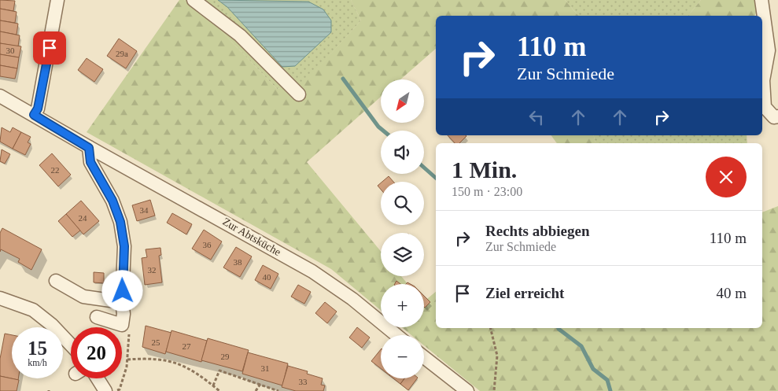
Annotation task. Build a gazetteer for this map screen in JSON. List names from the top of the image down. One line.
{"streets":{"street":["Zur Abtsküche"]},"house_numbers":["30","29a","22","34","24","36","38","32","40","25","27","29","31","33"],"north":"bottom left","page":{"turn":["110 m","Zur Schmiede"],"map_buttons":["+","−"],"heading":["1 Min.","150 m · 23:00"],"list":[{"name":"Rechts abbiegen","note":"Zur Schmiede","value":"110 m"},{"name":"Ziel erreicht","value":"40 m"}],"speed":"15 km/h","limit":"20"}}
